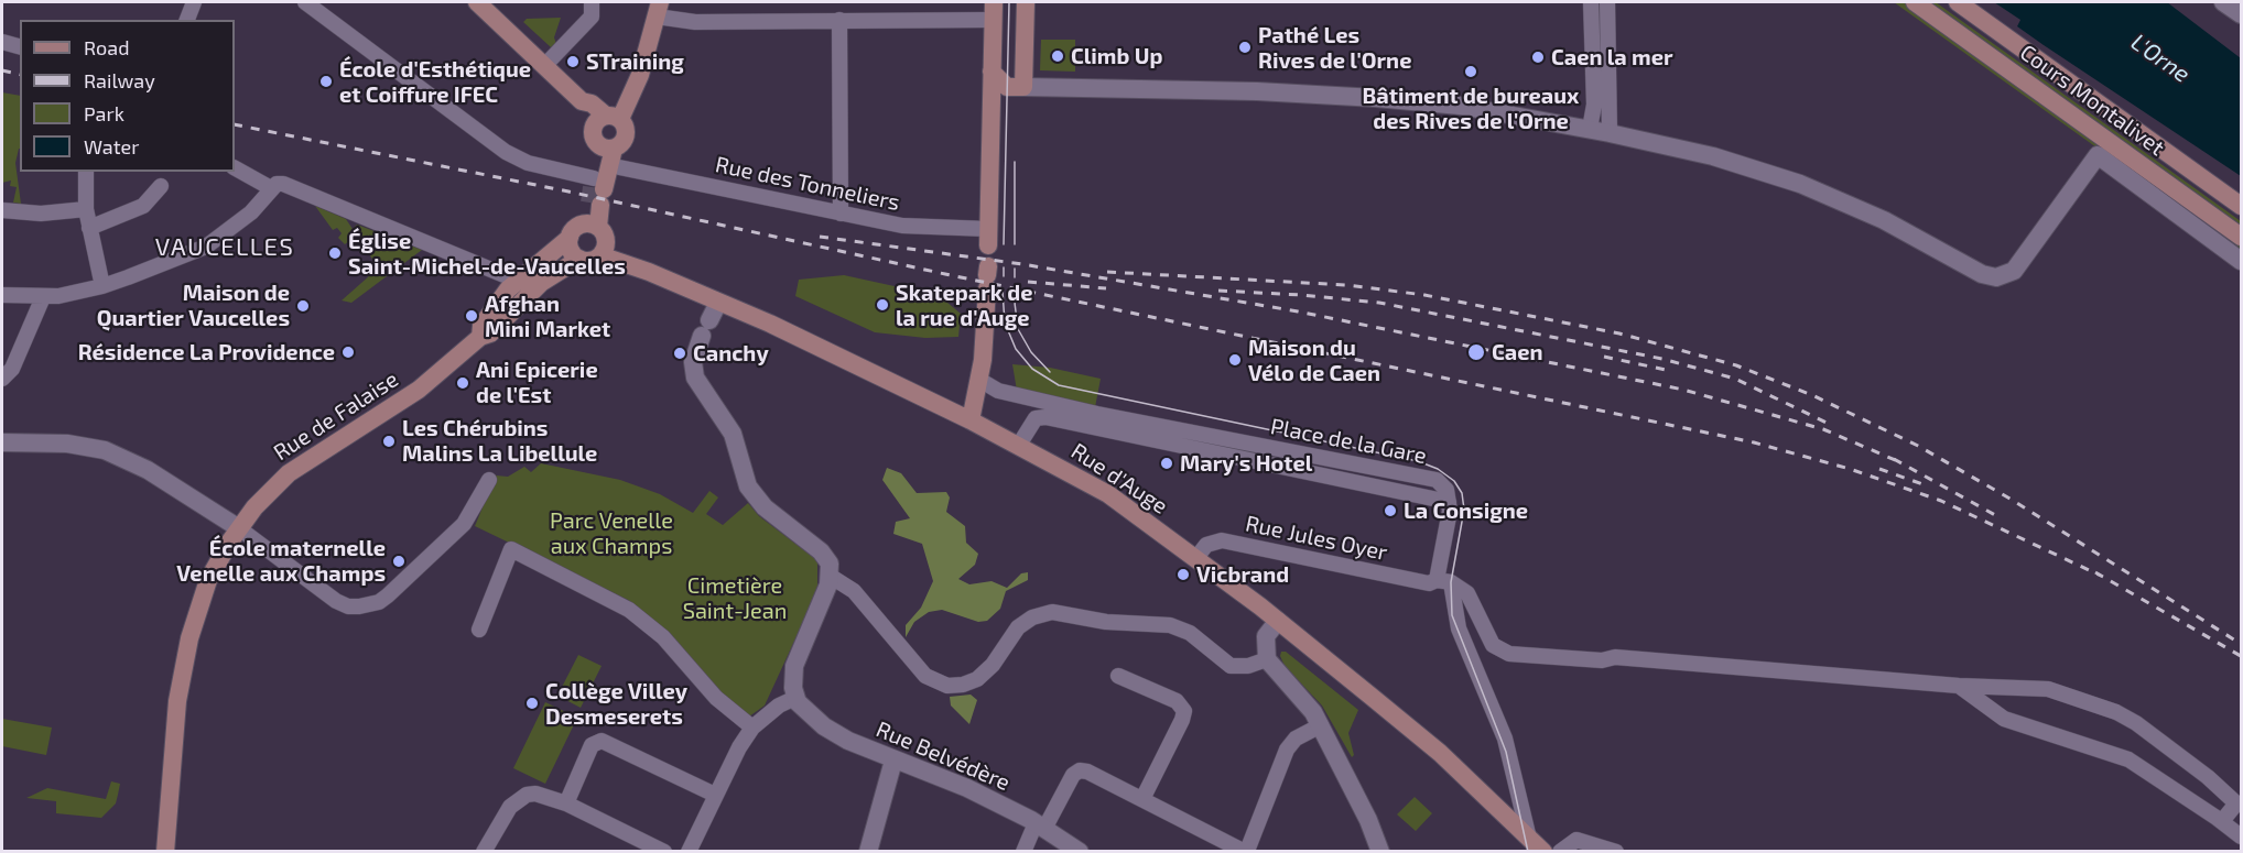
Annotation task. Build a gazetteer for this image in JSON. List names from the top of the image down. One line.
{"streets":{"main road":["Cours Montalivet","Rue de Falaise","Rue d'Auge"],"street":["Rue des Tonneliers","Place de la Gare","Rue Jules Oyer","Rue Belvédère"]},"crossings":[["Rue de Falaise","Rue d'Auge"],["Place de la Gare","Rue d'Auge"],["Rue d'Auge","Rue Jules Oyer"]],"districts":["VAUCELLES"],"water":["L'Orne"],"parks":["Parc Venelle aux Champs","Cimetière Saint-Jean"],"places":["Pathé Les Rives de l'Orne","Climb Up","Caen la mer","STraining","Bâtiment de bureaux des Rives de l'Orne","École d'Esthétique et Coiffure IFEC","Église Saint-Michel-de-Vaucelles","Skatepark de la rue d'Auge","Maison de Quartier Vaucelles","Afghan Mini Market","Résidence La Providence","Caen","Canchy","Maison du Vélo de Caen","Ani Epicerie de l'Est","Les Chérubins Malins La Libellule","Mary's Hotel","La Consigne","École maternelle Venelle aux Champs","Vicbrand","Collège Villey Desmeserets"],"legend":["Road","Railway","Park","Water"]}
